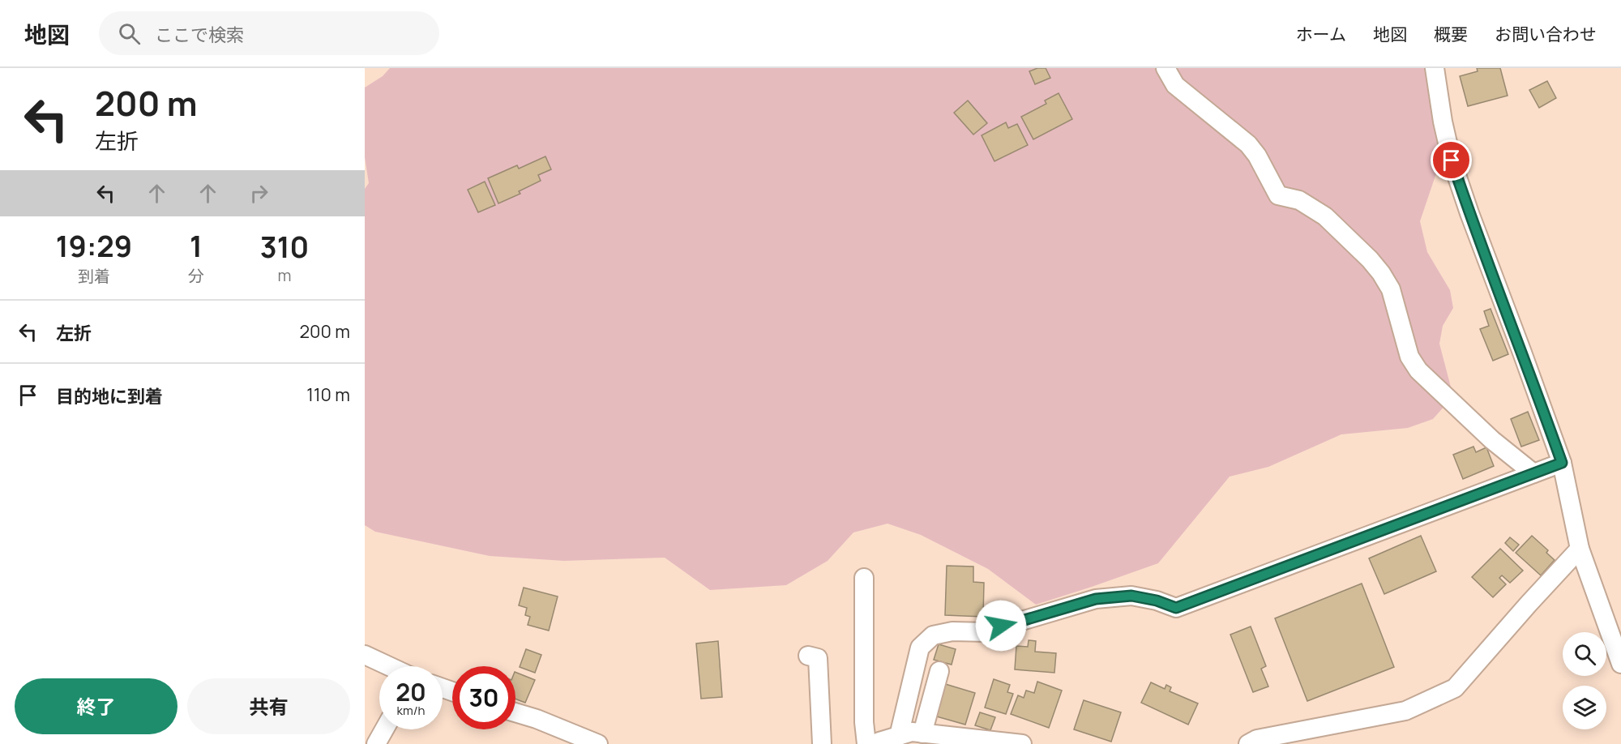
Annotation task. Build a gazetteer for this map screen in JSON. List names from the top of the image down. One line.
{"page":{"header":"地図","search":"ここで検索","nav":["ホーム","地図","概要","お問い合わせ"],"turn":["200 m","左折"],"eta":["19:29","到着","1","分","310","m"],"list":[{"name":"左折","value":"200 m"},{"name":"目的地に到着","value":"110 m"}],"speed":"20 km/h","limit":"30","buttons":["終了","共有"]}}
